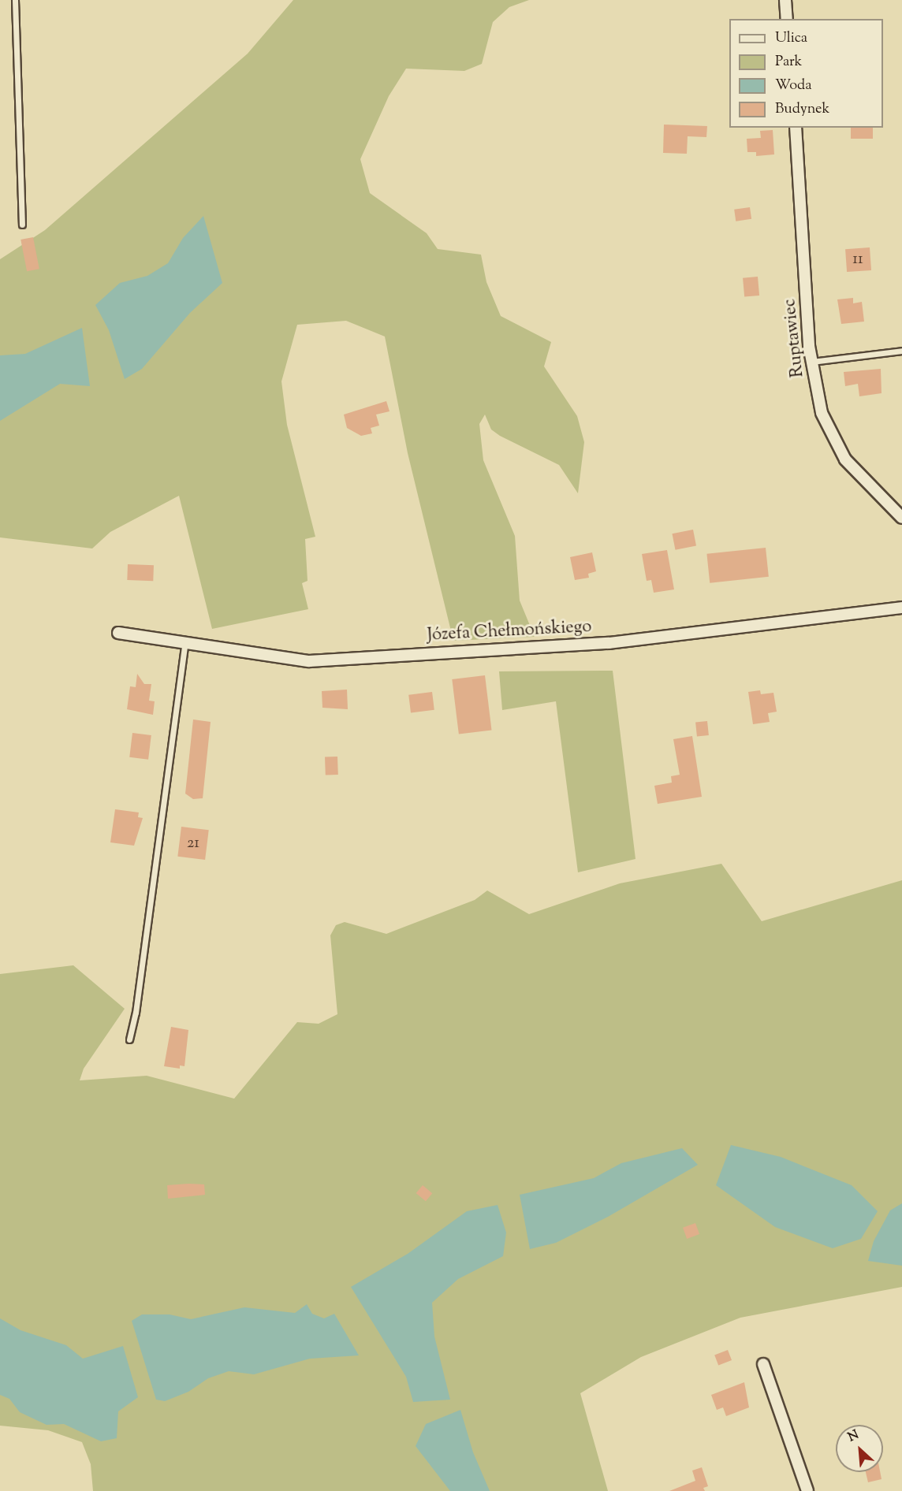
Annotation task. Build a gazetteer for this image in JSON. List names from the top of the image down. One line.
{"streets":{"street":["Ruptawiec","Józefa Chełmońskiego"]},"house_numbers":["11","21"],"legend":["Ulica","Park","Woda","Budynek"],"north":"top left"}
